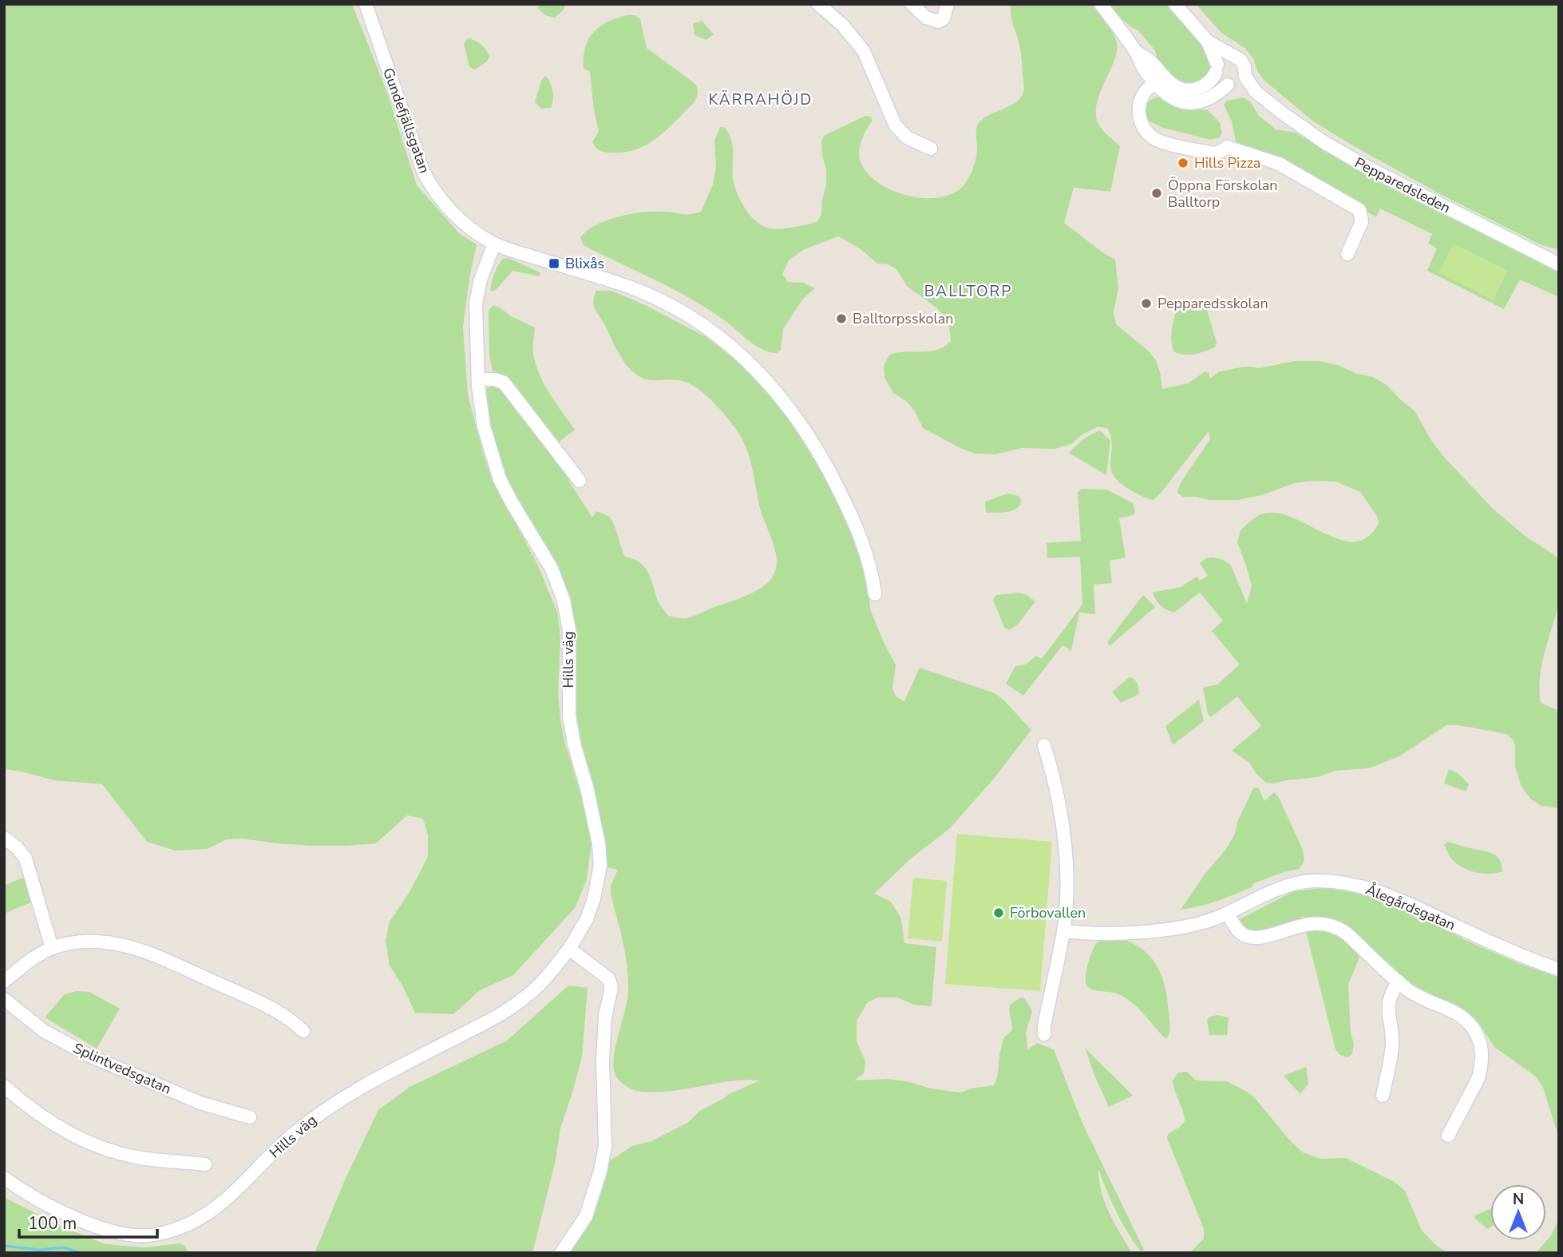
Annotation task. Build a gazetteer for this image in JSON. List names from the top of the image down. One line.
{"streets":{"street":["Gundefjällsgatan","Pepparedsleden","Hills väg","Ålegårdsgatan","Splintvedsgatan"]},"districts":["KÄRRAHÖJD","BALLTORP"],"places":{"other":["Hills Pizza","Öppna Förskolan Balltorp","Pepparedsskolan","Balltorpsskolan","Förbovallen"],"transit":["Blixås"]},"scale_bar":"100 m","north":"top"}
